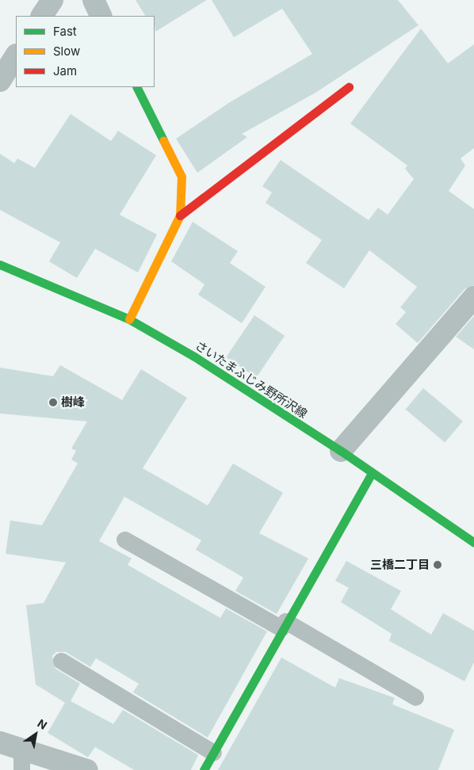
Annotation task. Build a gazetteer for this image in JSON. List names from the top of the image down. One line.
{"streets":{"street":["さいたまふじみ野所沢線"]},"places":["樹峰","三橋二丁目"],"legend":["Fast","Slow","Jam"],"north":"top right"}
